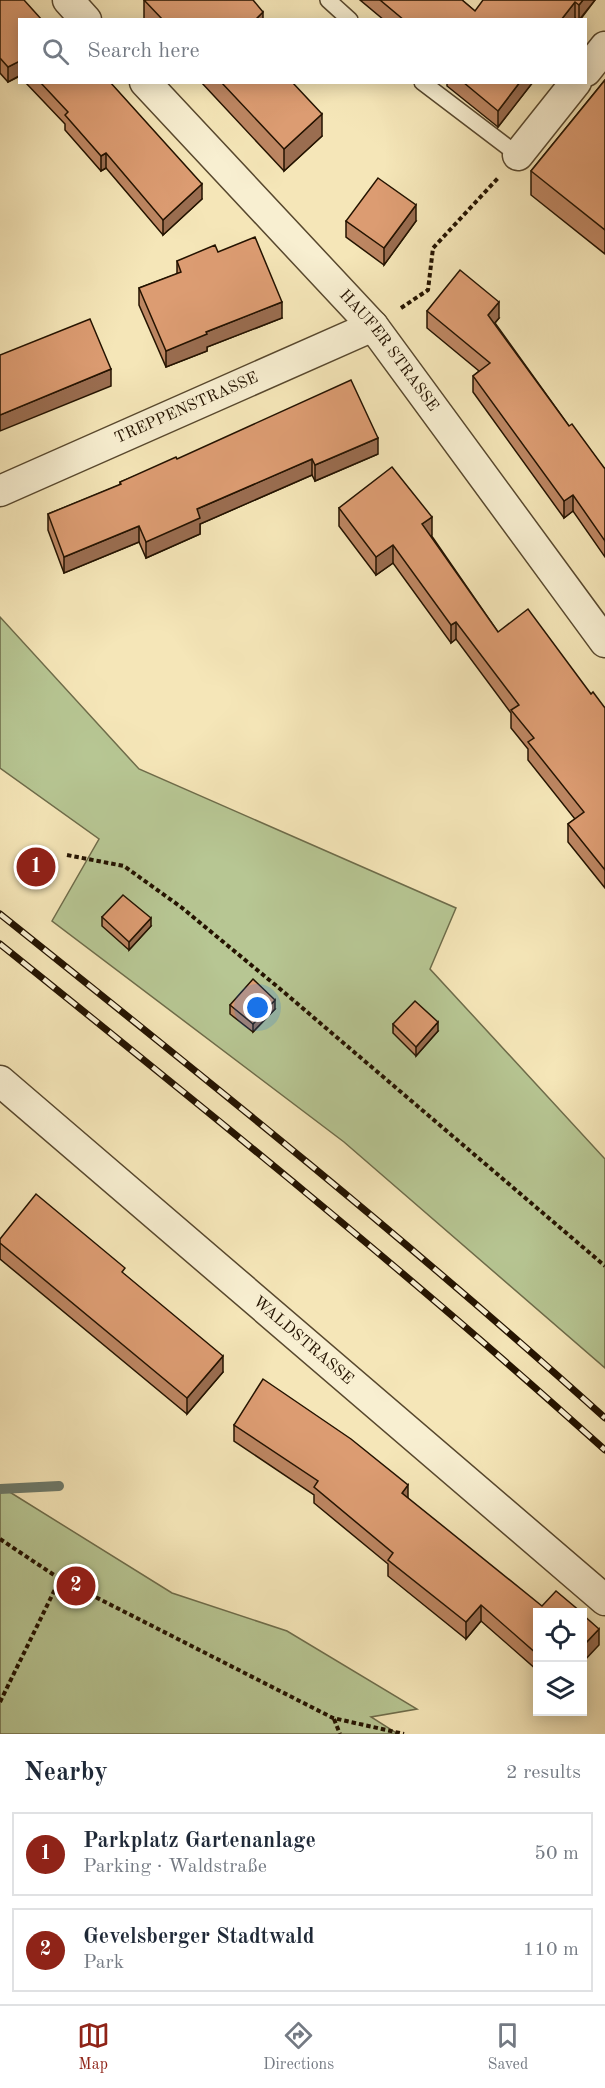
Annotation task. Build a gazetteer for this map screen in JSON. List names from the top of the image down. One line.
{"streets":{"street":["HAUFER STRASSE","TREPPENSTRASSE","WALDSTRASSE"]},"crossings":[["HAUFER STRASSE","TREPPENSTRASSE"]],"page":{"search":"Search here","pins":["1","2"],"heading":["Nearby","2 results"],"list":[{"mark":"1","name":"Parkplatz Gartenanlage","note":"Parking · Waldstraße","value":"50 m"},{"mark":"2","name":"Gevelsberger Stadtwald","note":"Park","value":"110 m"}],"nav":["Map","Directions","Saved"]}}
